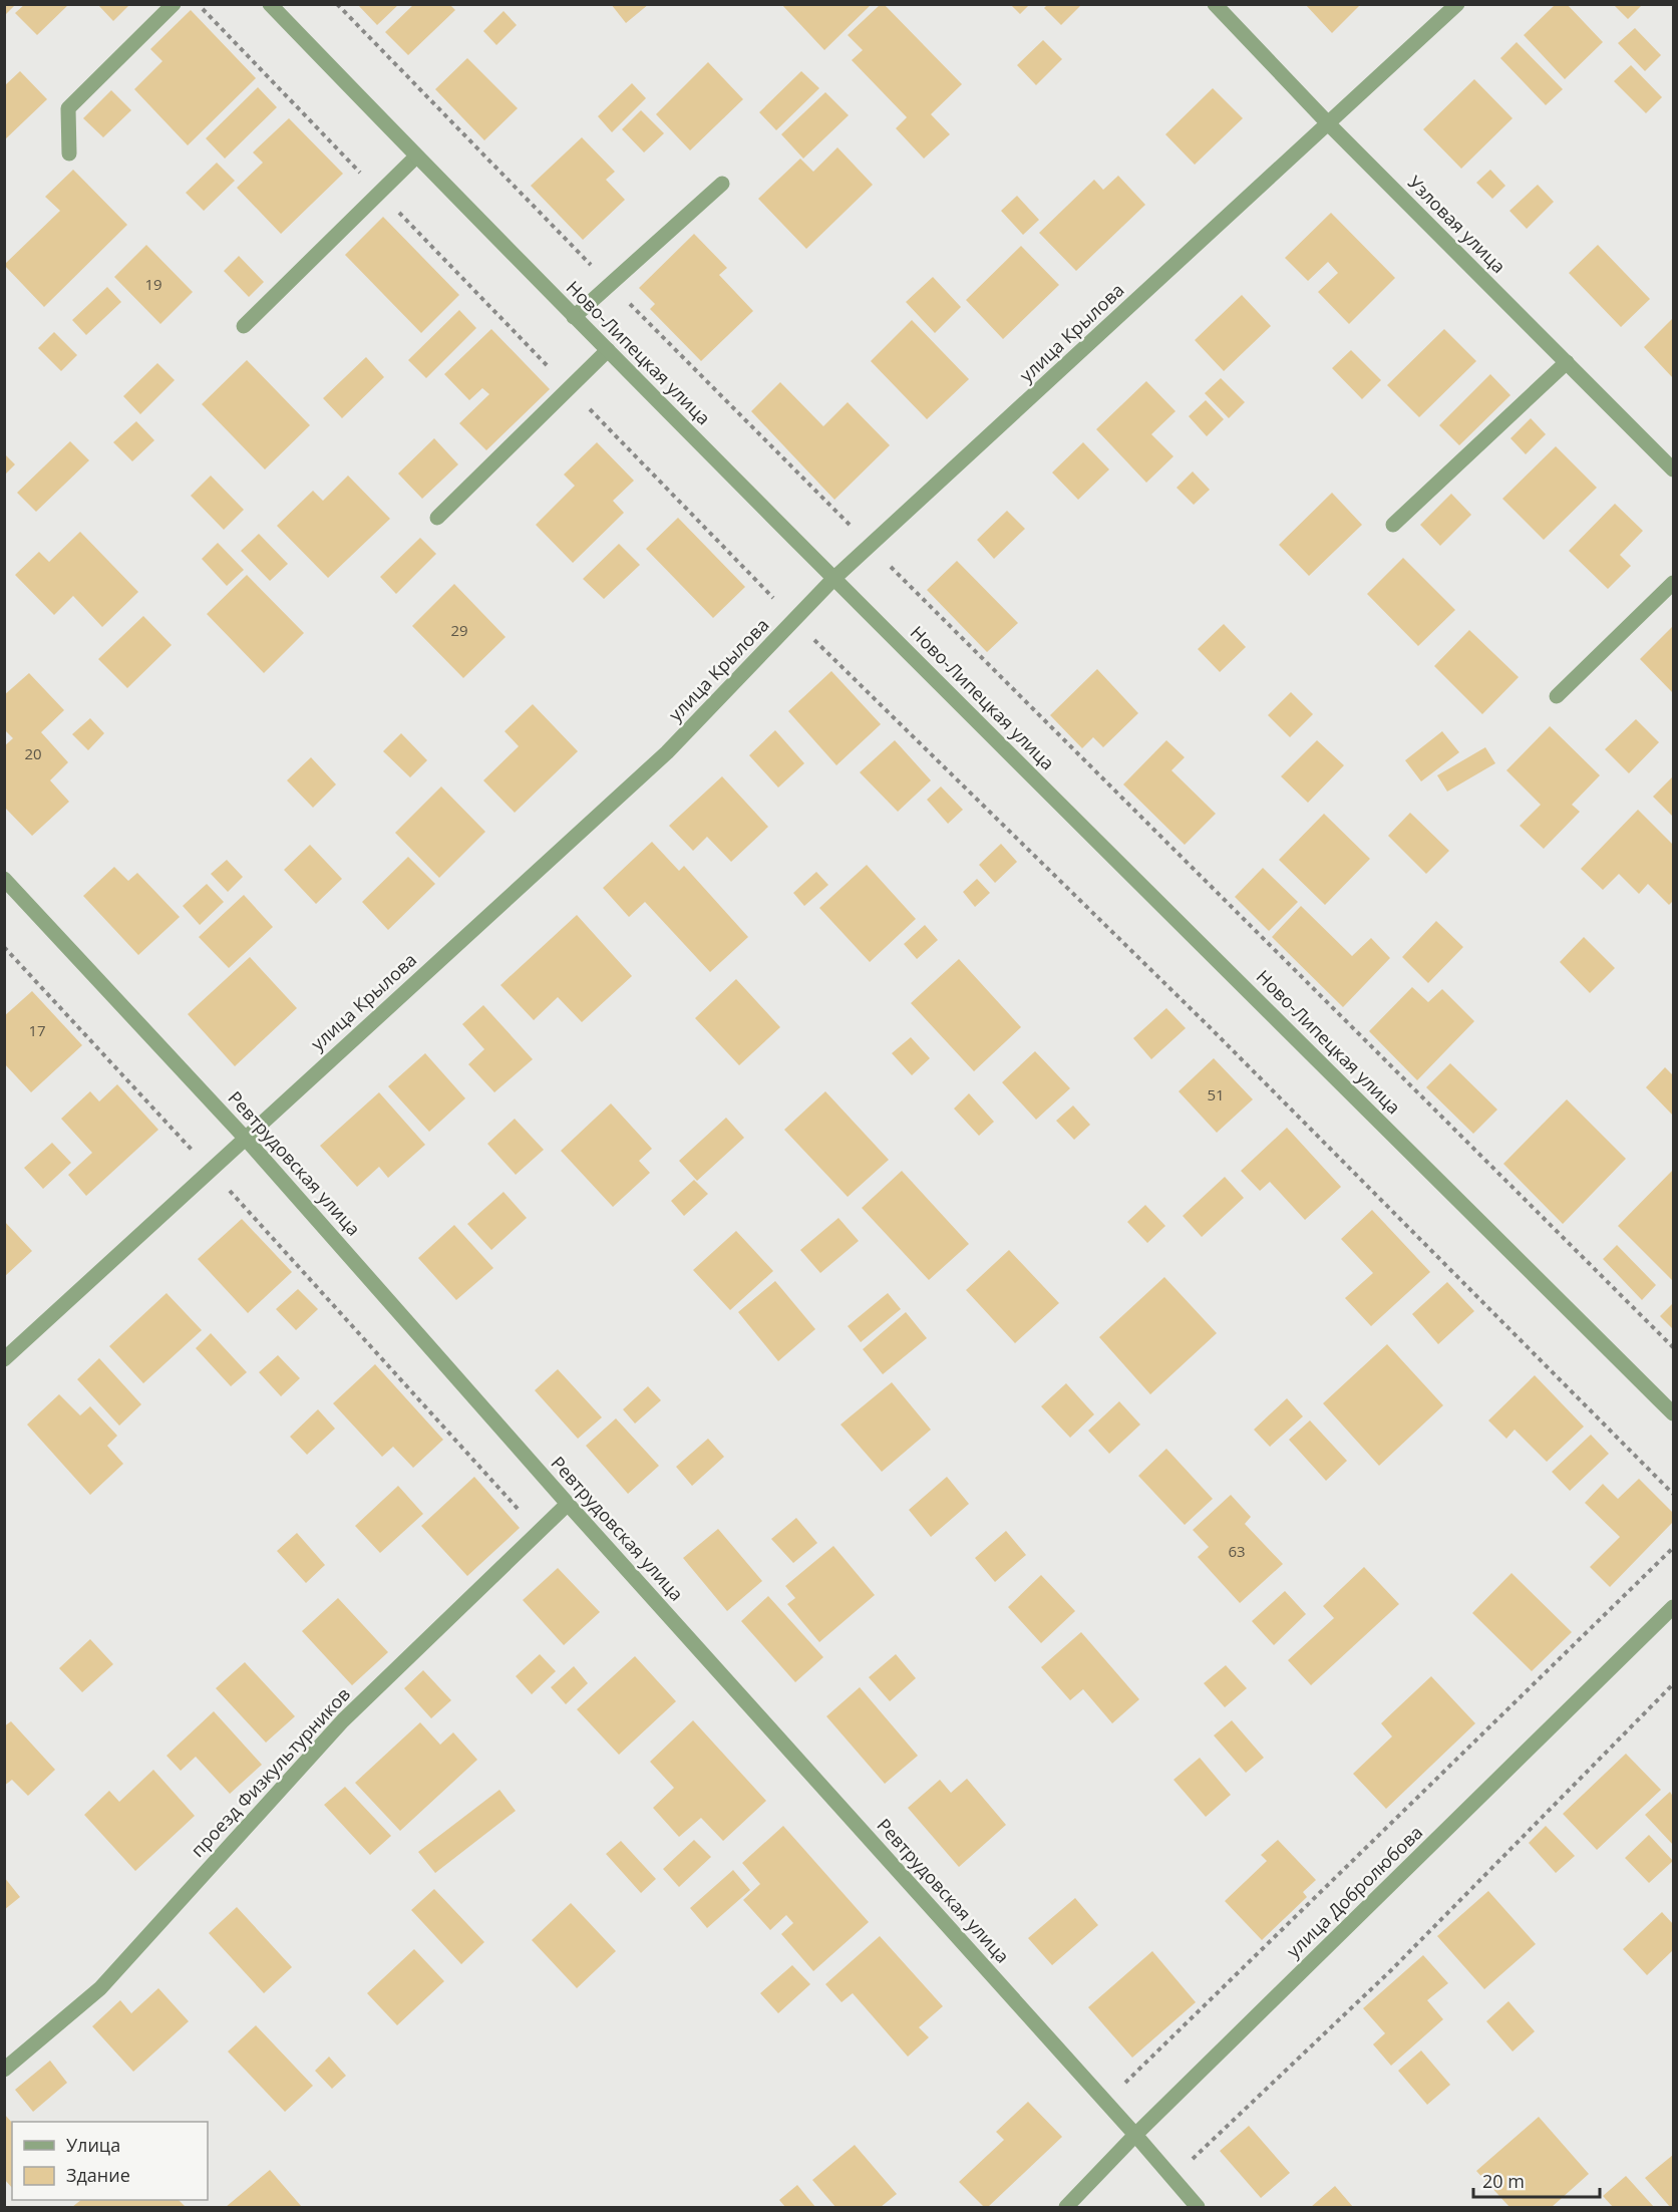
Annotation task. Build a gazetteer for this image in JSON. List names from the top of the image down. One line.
{"streets":{"street":["Узловая улица","улица Крылова","Ново-Липецкая улица","Ревтрудовская улица","проезд Физкультурников","улица Добролюбова"]},"crossings":[["Узловая улица","улица Крылова"],["улица Крылова","Ново-Липецкая улица"],["улица Крылова","Ревтрудовская улица"],["Ревтрудовская улица","проезд Физкультурников"],["Ревтрудовская улица","улица Добролюбова"]],"house_numbers":["19","29","20","17","51","63"],"legend":["Улица","Здание"],"scale_bar":"20 m"}
